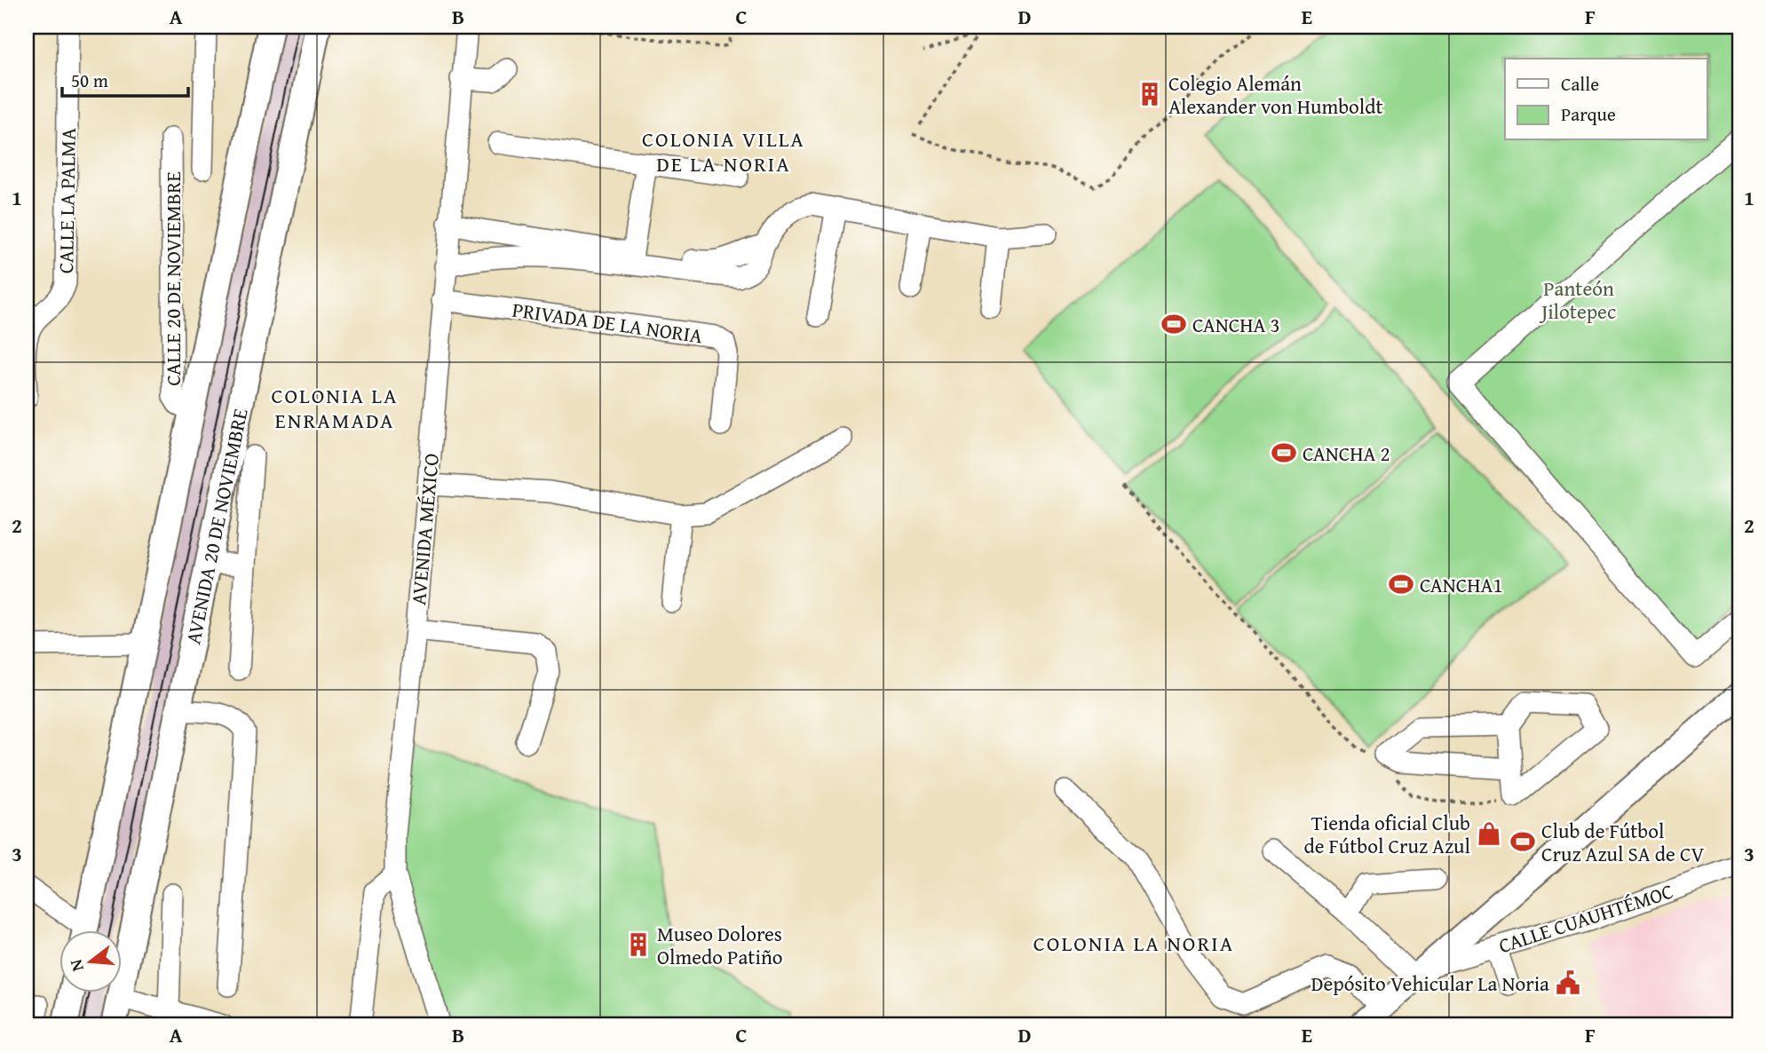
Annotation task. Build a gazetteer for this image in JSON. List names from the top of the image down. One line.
{"streets":{"main road":["AVENIDA 20 DE NOVIEMBRE"],"street":["CALLE LA PALMA","CALLE 20 DE NOVIEMBRE","PRIVADA DE LA NORIA","AVENIDA MÉXICO","CALLE CUAUHTÉMOC"]},"crossings":[["PRIVADA DE LA NORIA","AVENIDA MÉXICO"]],"districts":["COLONIA VILLA DE LA NORIA","COLONIA LA ENRAMADA","COLONIA LA NORIA"],"parks":["Panteón Jilotepec"],"places":{"building":["Colegio Alemán Alexander von Humboldt","Museo Dolores Olmedo Patiño"],"sports":["CANCHA 3","CANCHA 2","CANCHA1","Club de Fútbol Cruz Azul SA de CV"],"shop":["Tienda oficial Club de Fútbol Cruz Azul"],"public building":["Depósito Vehicular La Noria"]},"legend":["Calle","Parque"],"scale_bar":"50 m","north":"left","grid":{"columns":["A","B","C","D","E","F"],"rows":["1","2","3"]}}
